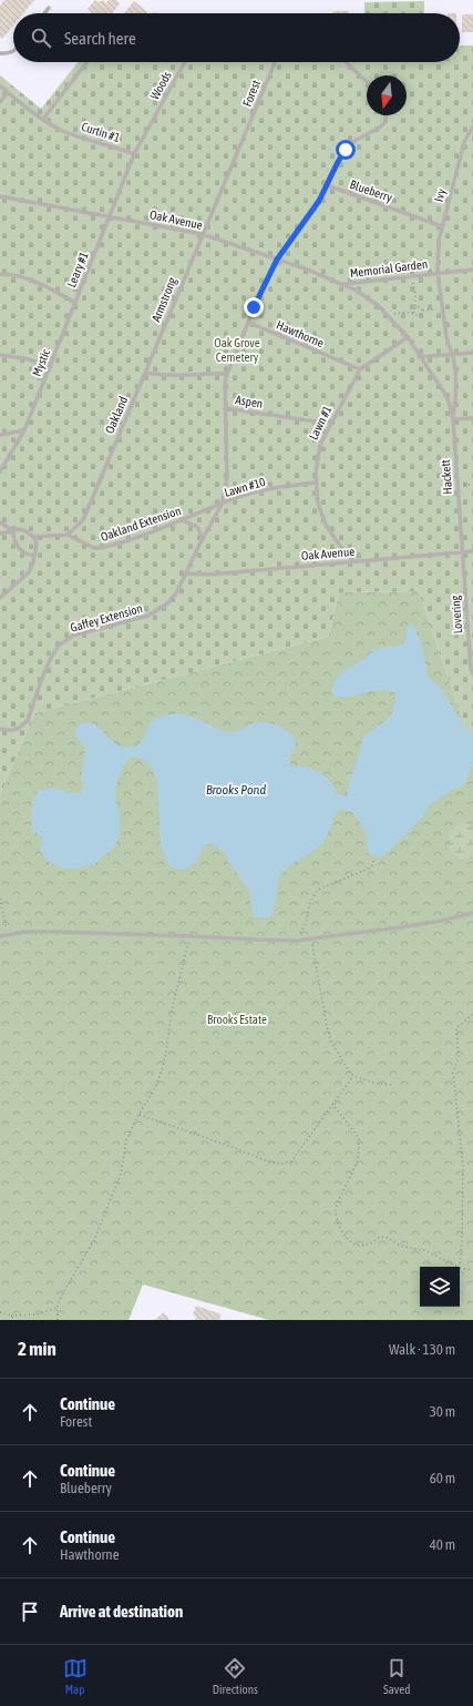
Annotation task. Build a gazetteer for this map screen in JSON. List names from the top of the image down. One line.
{"streets":{"lane":["Woods","Forest","Curtin #1","Blueberry","Ivy","Oak Avenue","Memorial Garden","Leary #1","Armstrong","Hawthorne","Mystic","Aspen","Oakland","Lawn #1","Hackett","Lawn #10","Oakland Extension","Lovering","Gaffey Extension"]},"crossings":[["Woods","Curtin #1"],["Forest","Oak Avenue"],["Forest","Armstrong"],["Blueberry","Ivy"],["Ivy","Memorial Garden"],["Ivy","Hackett"],["Oak Avenue","Memorial Garden"],["Oak Avenue","Leary #1"],["Oak Avenue","Armstrong"],["Oak Avenue","Lawn #1"],["Oak Avenue","Hackett"],["Oak Avenue","Lovering"],["Oak Avenue","Gaffey Extension"],["Memorial Garden","Lawn #1"],["Memorial Garden","Hackett"],["Leary #1","Mystic"],["Armstrong","Oakland"],["Hawthorne","Aspen"],["Hawthorne","Lawn #1"],["Aspen","Lawn #1"],["Aspen","Lawn #10"],["Oakland","Oakland Extension"],["Lawn #1","Lawn #10"],["Hackett","Lovering"],["Lawn #10","Oakland Extension"],["Lawn #10","Gaffey Extension"],["Oakland Extension","Gaffey Extension"]],"water":["Brooks Pond"],"parks":["Oak Grove Cemetery","Brooks Estate"],"north":"bottom","page":{"search":"Search here","heading":["2 min","Walk · 130 m"],"list":[["Continue","Forest","30 m"],["Continue","Blueberry","60 m"],["Continue","Hawthorne","40 m"],"Arrive at destination"],"nav":["Map","Directions","Saved"]}}
